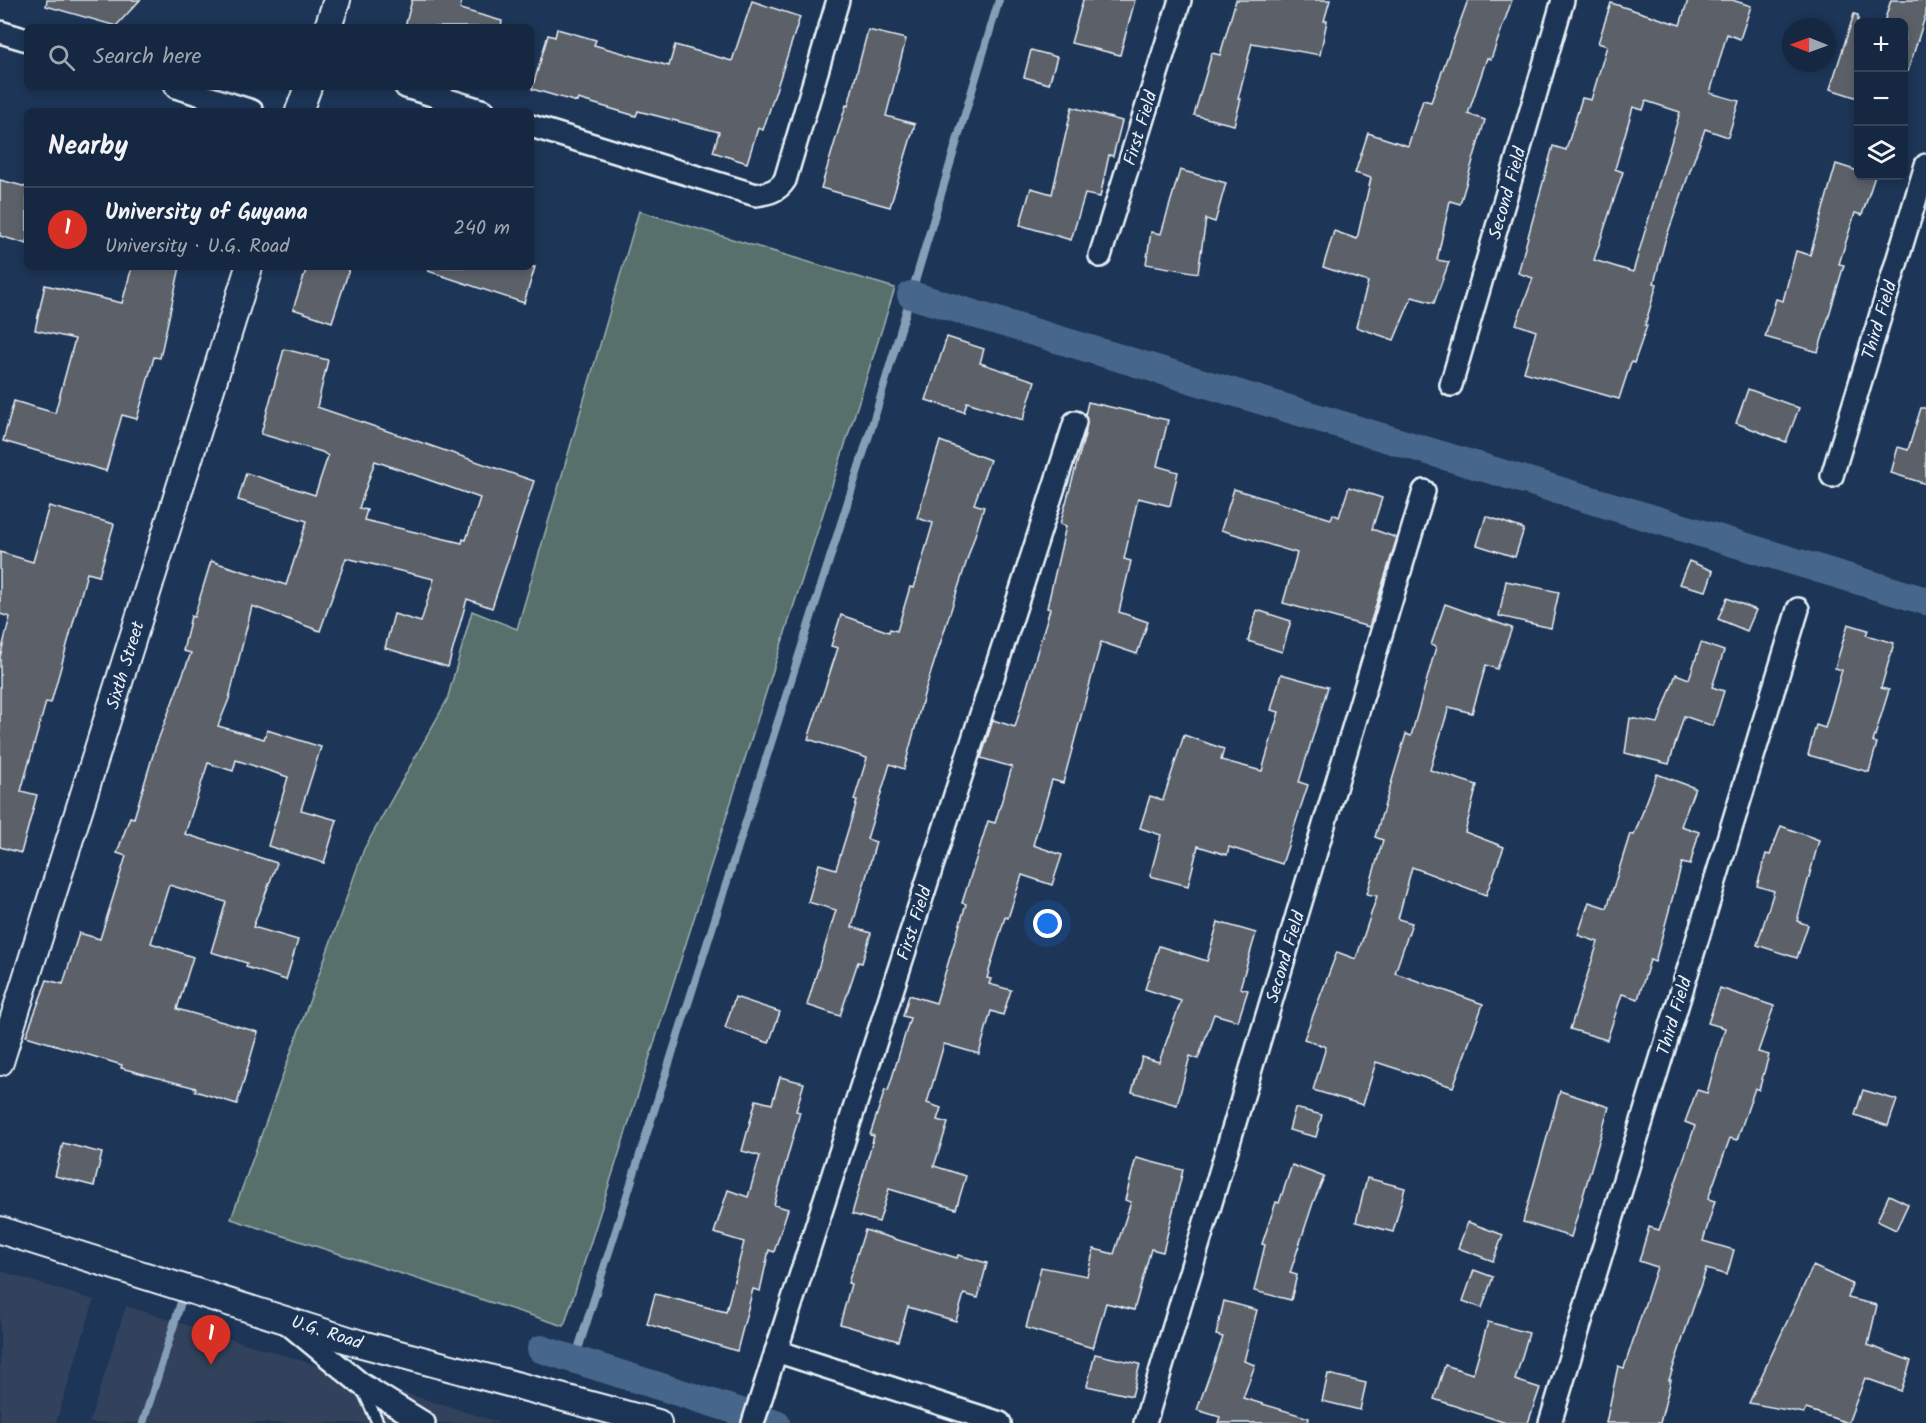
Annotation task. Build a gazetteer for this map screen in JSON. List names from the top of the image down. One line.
{"streets":{"street":["First Field","Second Field","Third Field","Sixth Street","U.G. Road"]},"north":"left","page":{"map_buttons":["+","−"],"search":"Search here","heading":"Nearby","list":[{"mark":"1","name":"University of Guyana","note":"University · U.G. Road","value":"240 m"}],"pins":"1"}}
